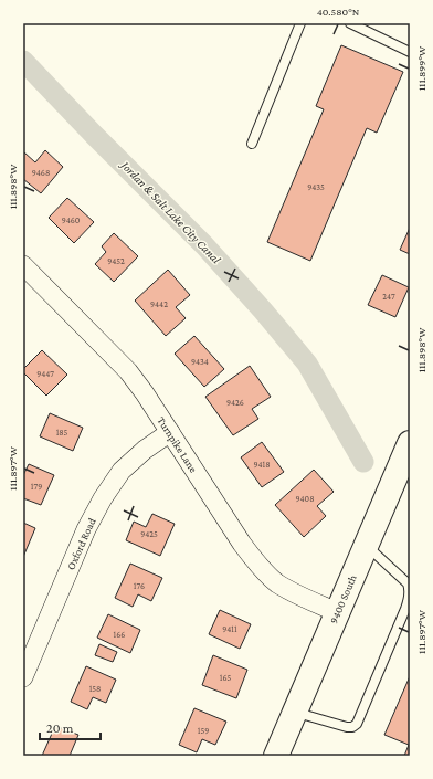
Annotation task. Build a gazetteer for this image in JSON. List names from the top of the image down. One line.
{"streets":{"street":["Turnpike Lane","Oxford Road","9400 South"]},"crossings":[["Turnpike Lane","Oxford Road"],["Turnpike Lane","9400 South"]],"water":["Jordan & Salt Lake City Canal"],"house_numbers":["9468","9435","9460","9452","247","9442","9434","9447","9426","185","9418","179","9408","9425","176","9411","166","165","158","159"],"scale_bar":"20 m","coordinates":["40.580°N","111.899°W","111.898°W","111.897°W"]}
